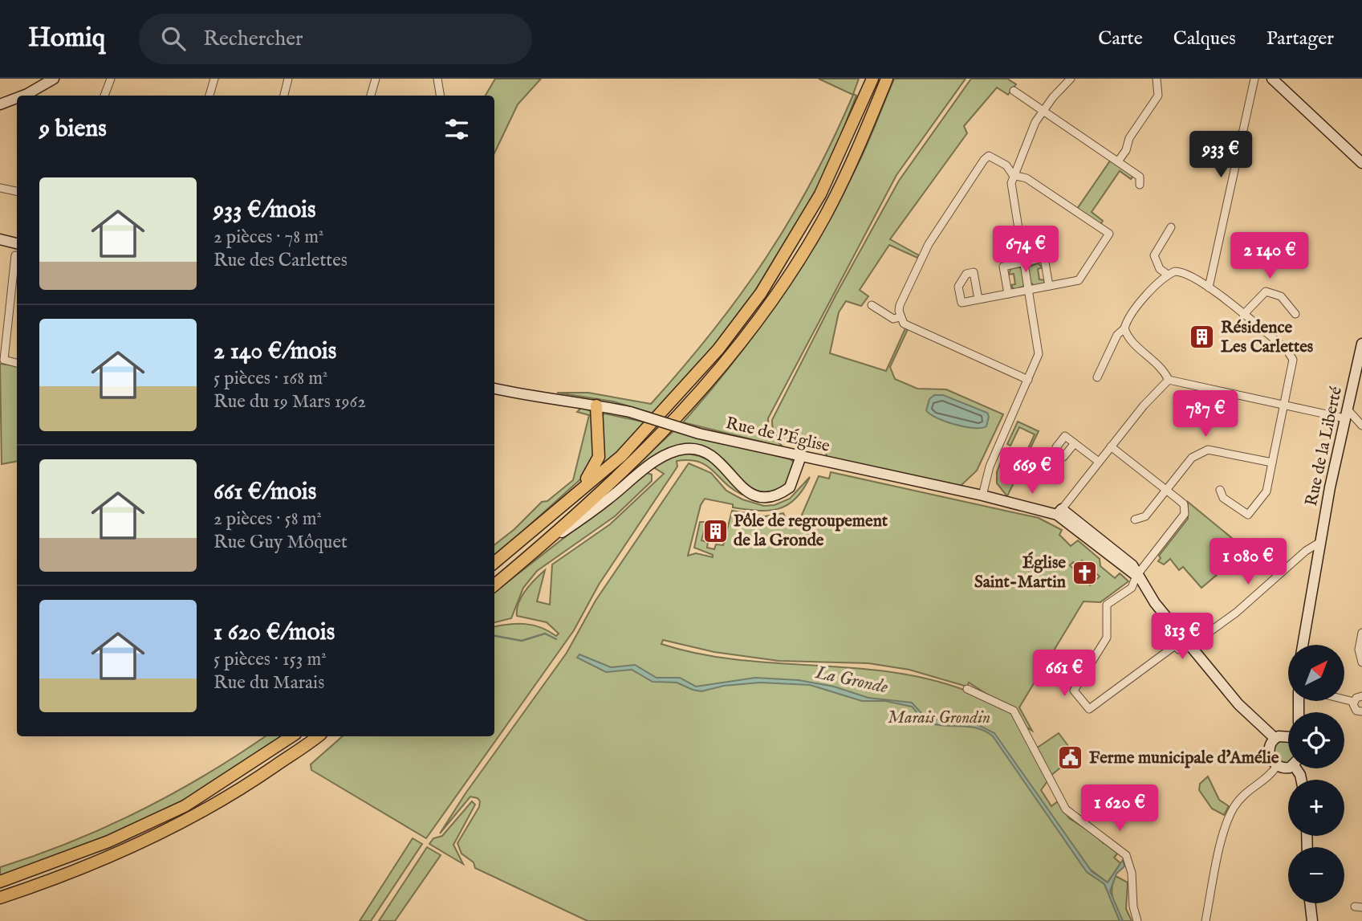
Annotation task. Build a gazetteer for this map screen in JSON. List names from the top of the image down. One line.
{"streets":{"street":["Rue de l'Église","Rue de la Liberté"]},"water":["La Gronde"],"parks":["Marais Grondin"],"places":{"building":["Résidence Les Carlettes","Pôle de regroupement de la Gronde"],"church":["Église Saint-Martin"],"public building":["Ferme municipale d'Amélie"]},"north":"top right","page":{"header":"Homiq","search":"Rechercher","nav":["Carte","Calques","Partager"],"heading":"9 biens","price":["933 €","674 €","2 140 €","787 €","669 €","1 080 €","813 €","661 €","1 620 €"],"list":[{"name":"933 €/mois","note":"2 pièces · 78 m² · Rue des Carlettes"},{"name":"2 140 €/mois","note":"5 pièces · 168 m² · Rue du 19 Mars 1962"},{"name":"661 €/mois","note":"2 pièces · 58 m² · Rue Guy Môquet"},{"name":"1 620 €/mois","note":"5 pièces · 153 m² · Rue du Marais"}],"map_buttons":["+","−"]}}
